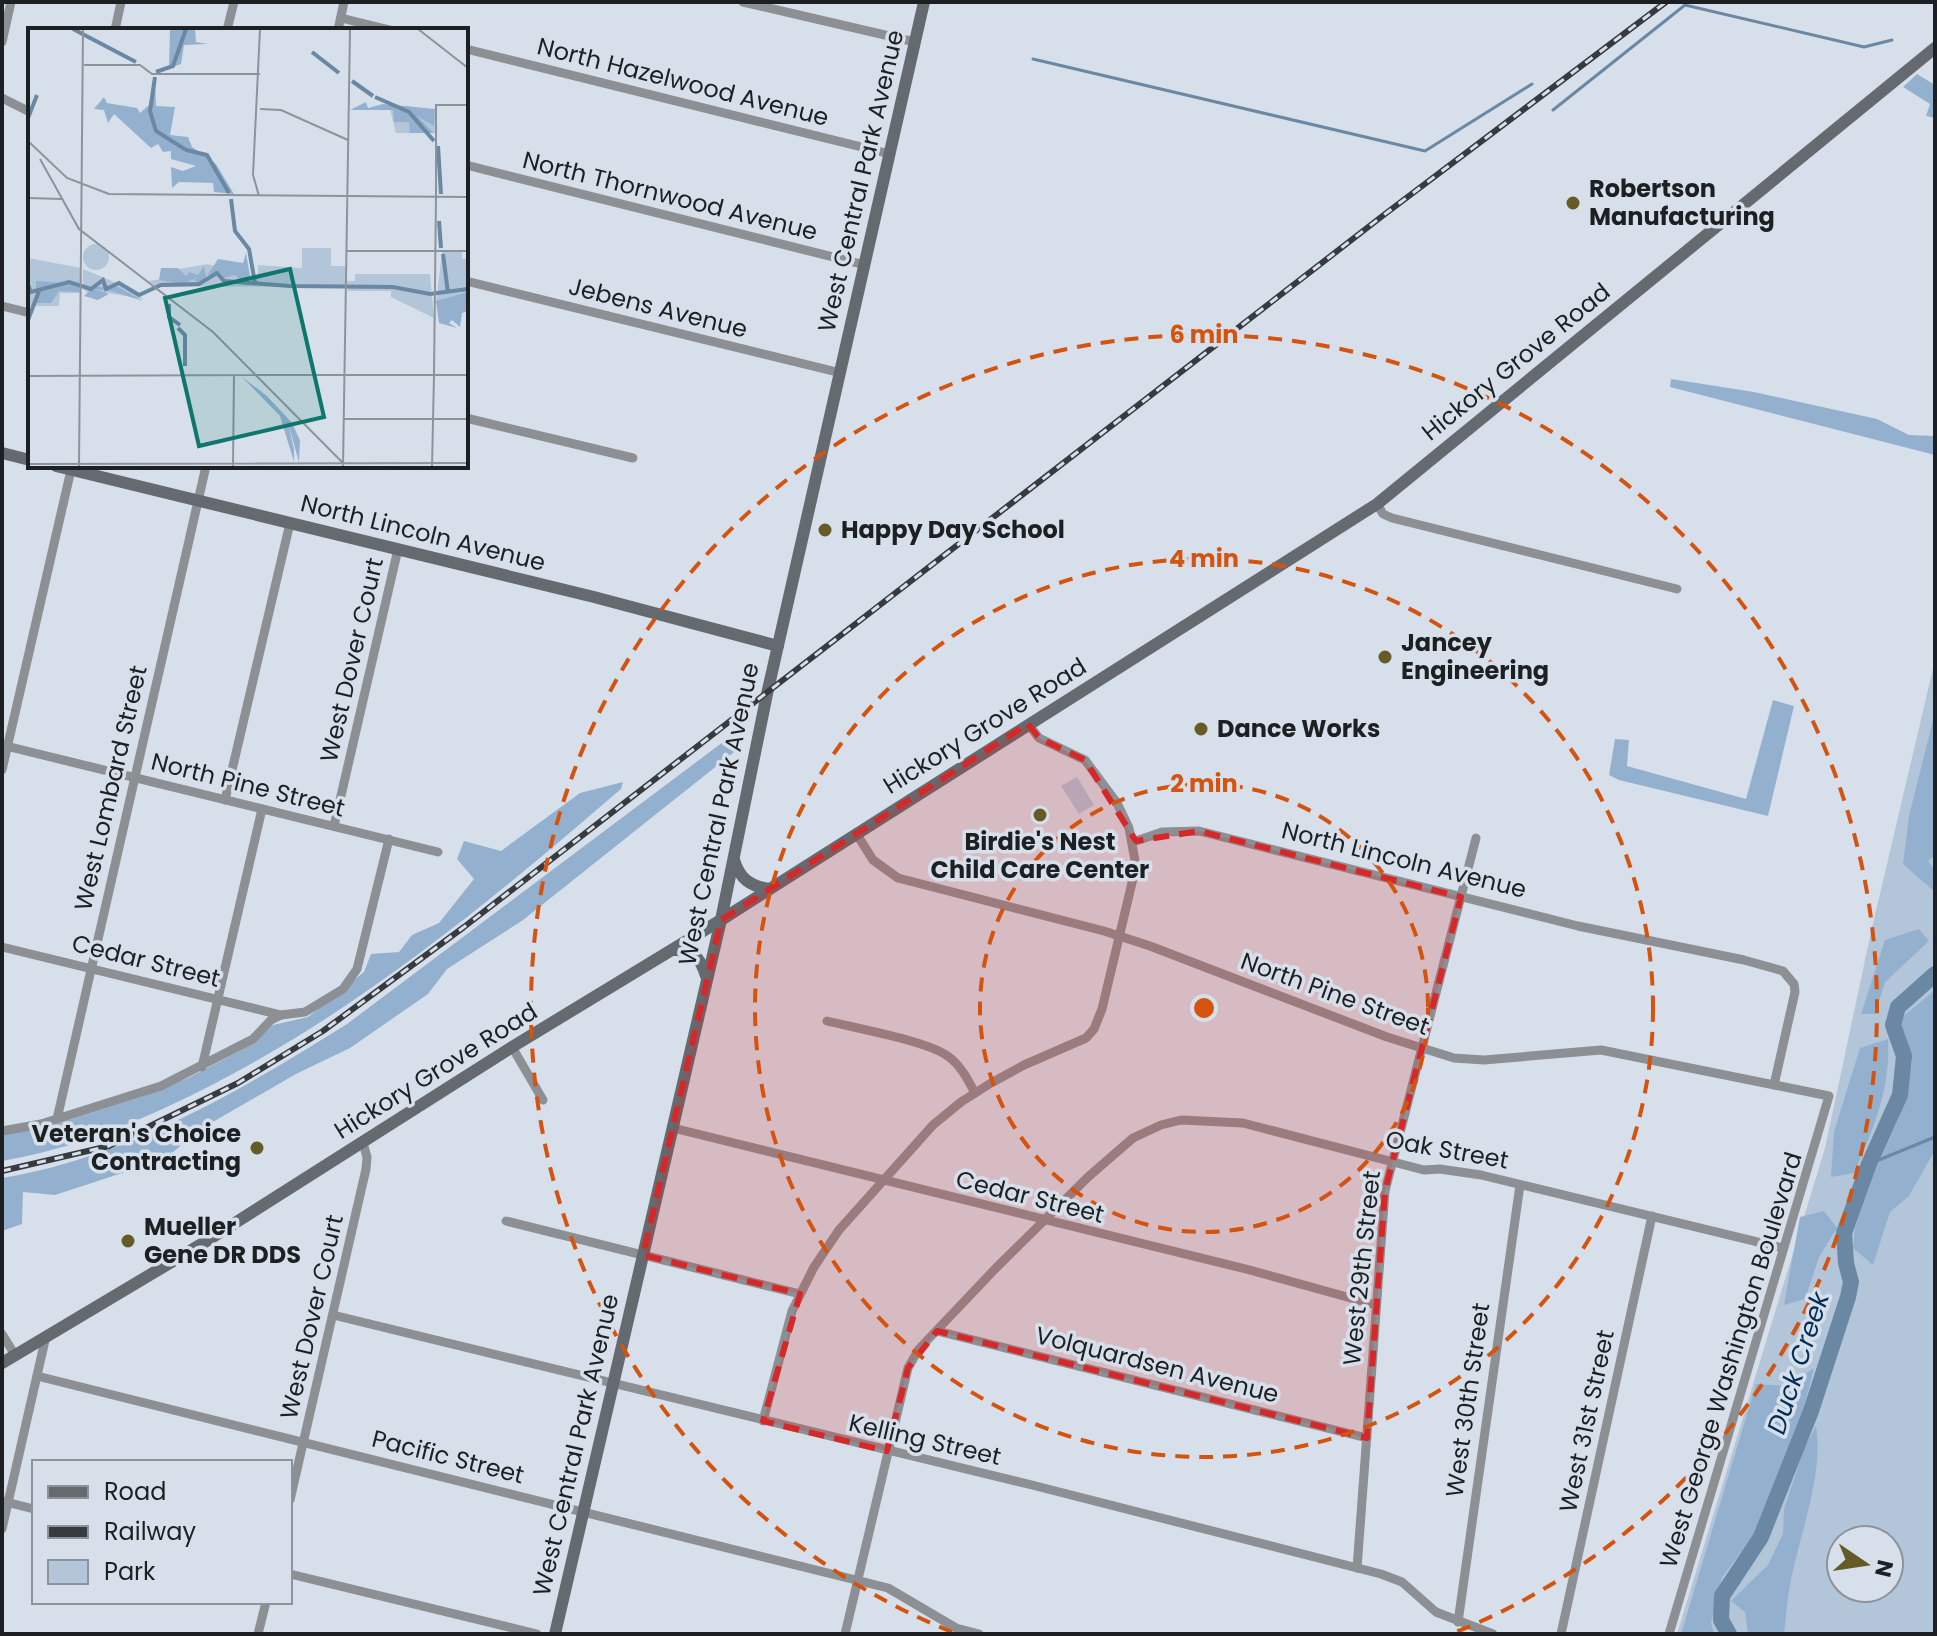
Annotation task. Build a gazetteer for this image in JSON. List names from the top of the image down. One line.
{"streets":{"main road":["West Central Park Avenue","Hickory Grove Road","North Lincoln Avenue"],"street":["North Hazelwood Avenue","North Thornwood Avenue","Jebens Avenue","West Dover Court","North Pine Street","West Lombard Street","Cedar Street","Oak Street","West 29th Street","West George Washington Boulevard","Volquardsen Avenue","West 30th Street","West 31st Street","Kelling Street","Pacific Street"]},"crossings":[["North Hazelwood Avenue","West Central Park Avenue"],["West Central Park Avenue","North Thornwood Avenue"],["West Central Park Avenue","Jebens Avenue"],["West Central Park Avenue","Hickory Grove Road"],["West Central Park Avenue","North Lincoln Avenue"],["West Central Park Avenue","Cedar Street"],["West Central Park Avenue","Kelling Street"],["West Central Park Avenue","Pacific Street"],["Hickory Grove Road","West Dover Court"],["Hickory Grove Road","North Pine Street"],["North Lincoln Avenue","West Dover Court"],["North Lincoln Avenue","North Pine Street"],["North Lincoln Avenue","West Lombard Street"],["North Lincoln Avenue","West 29th Street"],["West Dover Court","North Pine Street"],["West Dover Court","Kelling Street"],["West Dover Court","Pacific Street"],["North Pine Street","West Lombard Street"],["North Pine Street","West 29th Street"],["North Pine Street","West George Washington Boulevard"],["West Lombard Street","Cedar Street"],["Cedar Street","Oak Street"],["Cedar Street","West 29th Street"],["Oak Street","West 29th Street"],["Oak Street","West George Washington Boulevard"],["Oak Street","Volquardsen Avenue"],["Oak Street","West 30th Street"],["Oak Street","West 31st Street"],["Oak Street","Kelling Street"],["Oak Street","Pacific Street"],["West 29th Street","Volquardsen Avenue"],["West 29th Street","Kelling Street"],["West 30th Street","Kelling Street"]],"water":["Duck Creek"],"places":["Robertson Manufacturing","Happy Day School","Jancey Engineering","Dance Works","Birdie's Nest Child Care Center","Veteran's Choice Contracting","Mueller Gene DR DDS"],"legend":["Road","Railway","Park"],"north":"right","rings":["6 min","4 min","2 min"]}
